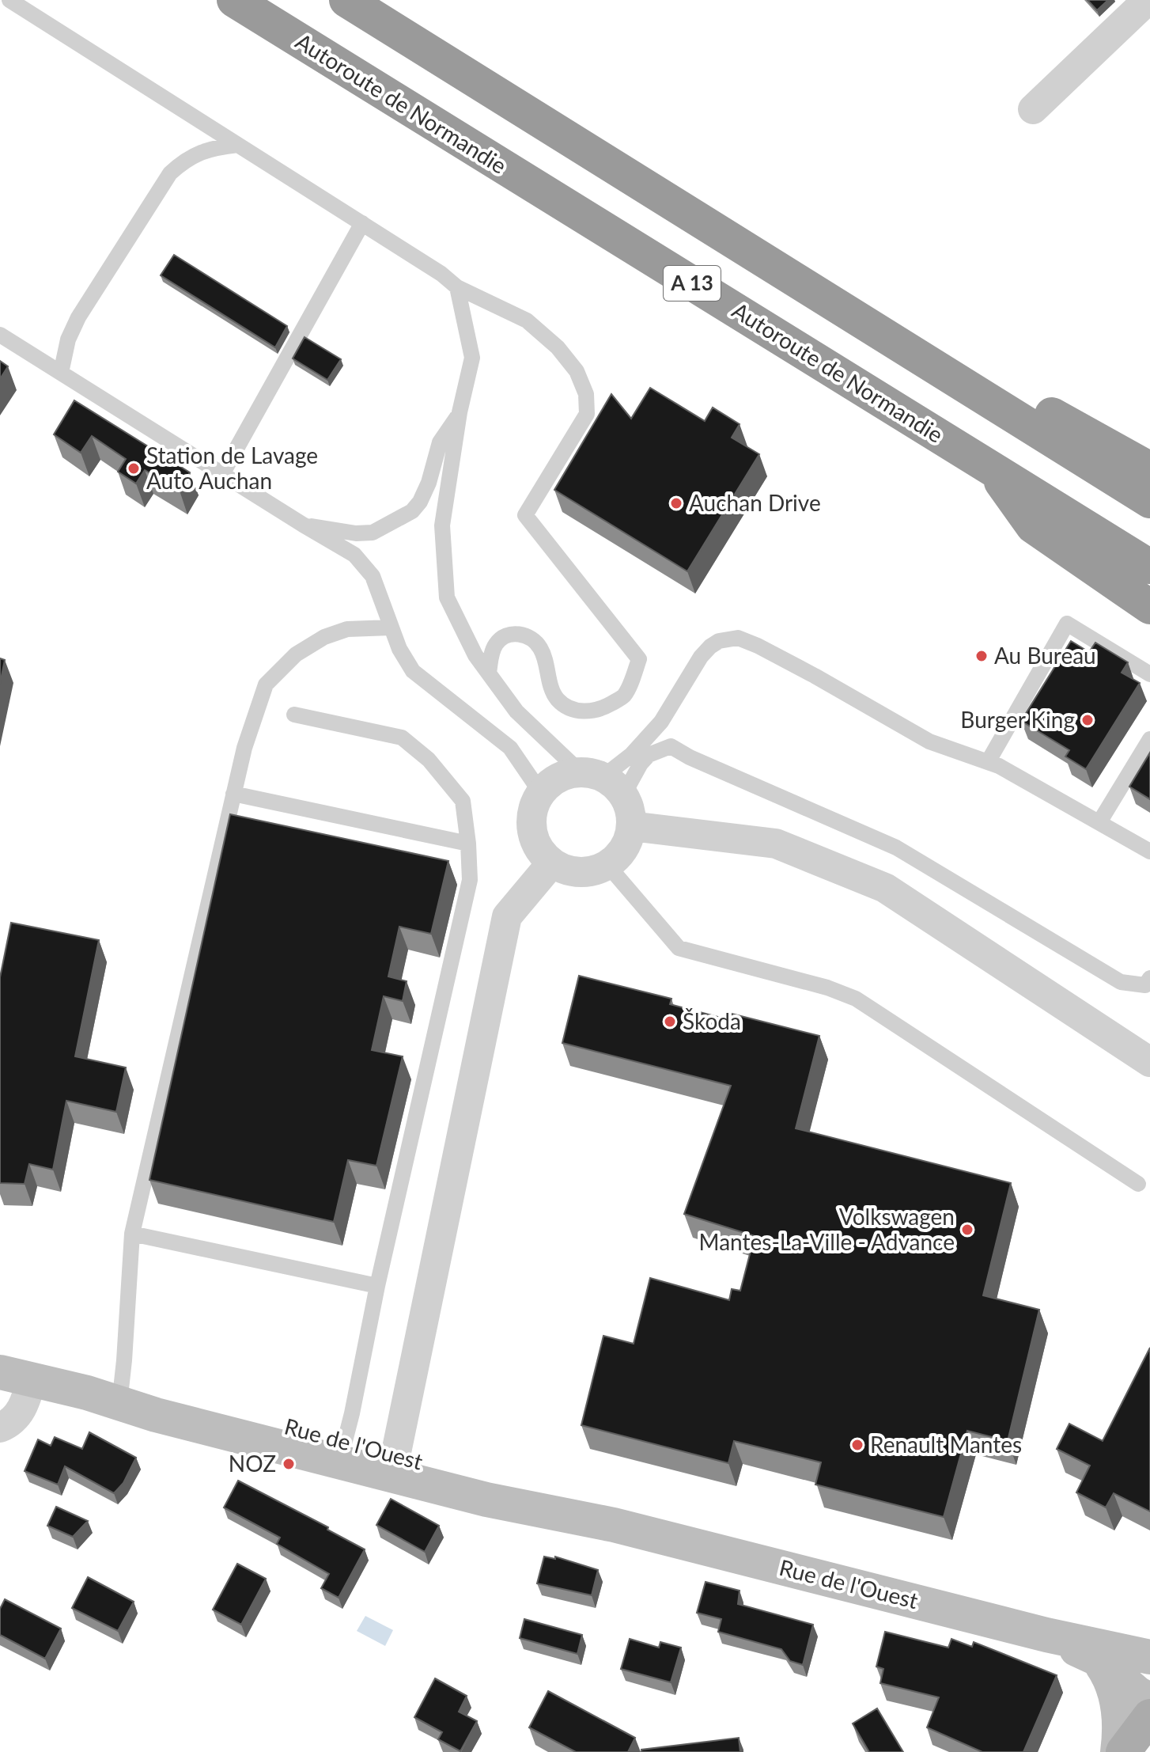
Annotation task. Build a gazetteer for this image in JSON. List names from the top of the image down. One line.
{"streets":{"highway":["Autoroute de Normandie","A 13"],"main road":["Rue de l'Ouest"]},"places":["Station de Lavage Auto Auchan","Auchan Drive","Au Bureau","Burger King","Škoda","Volkswagen Mantes-La-Ville - Advance","Renault Mantes","NOZ"]}
